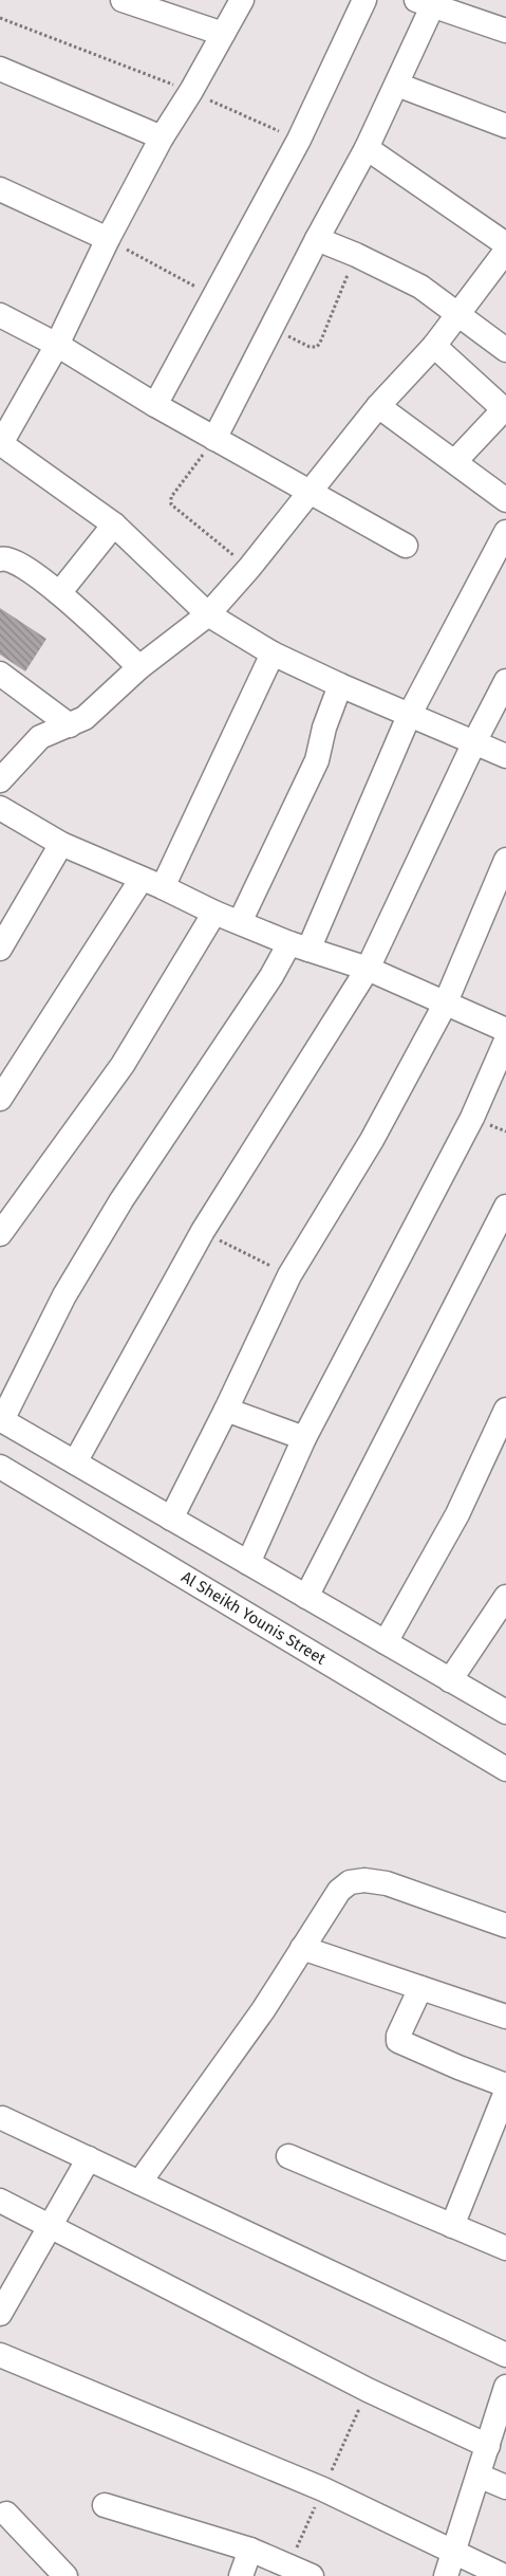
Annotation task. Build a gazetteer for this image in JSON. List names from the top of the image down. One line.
{"streets":{"street":["Al Sheikh Younis Street"]}}
